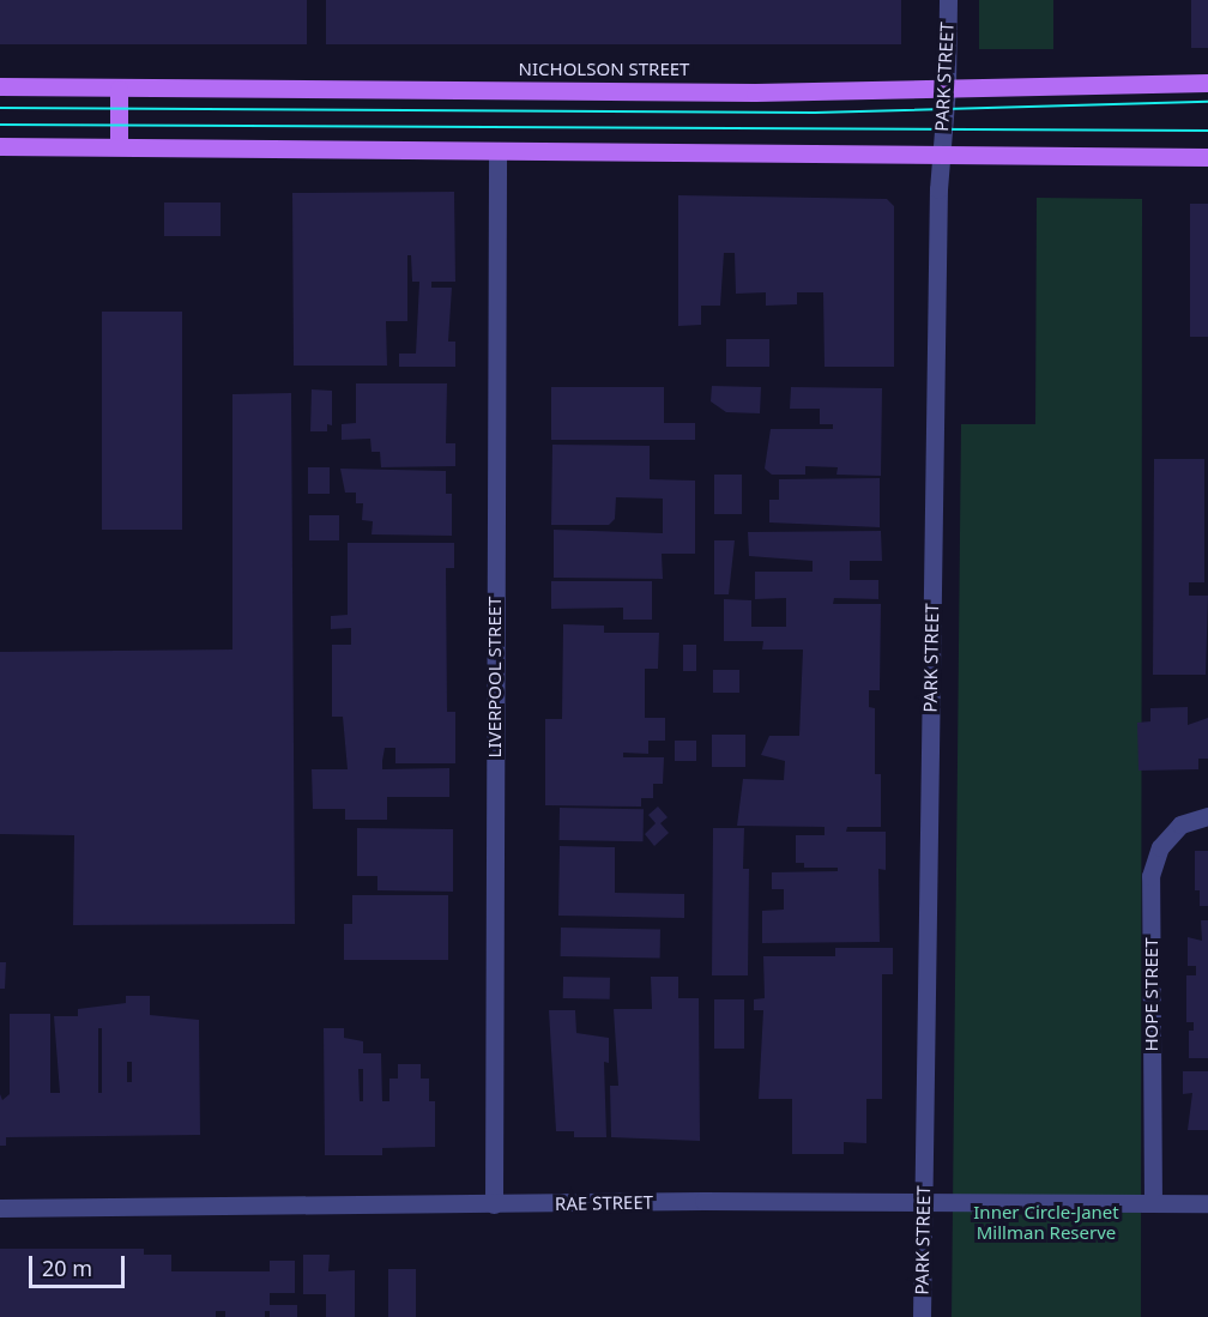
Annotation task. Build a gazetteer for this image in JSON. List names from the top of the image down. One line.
{"streets":{"main road":["NICHOLSON STREET"],"street":["PARK STREET","LIVERPOOL STREET","HOPE STREET","RAE STREET"]},"crossings":[["NICHOLSON STREET","PARK STREET"],["PARK STREET","RAE STREET"],["LIVERPOOL STREET","RAE STREET"],["HOPE STREET","RAE STREET"]],"parks":["Inner Circle-Janet Millman Reserve"],"scale_bar":"20 m"}
